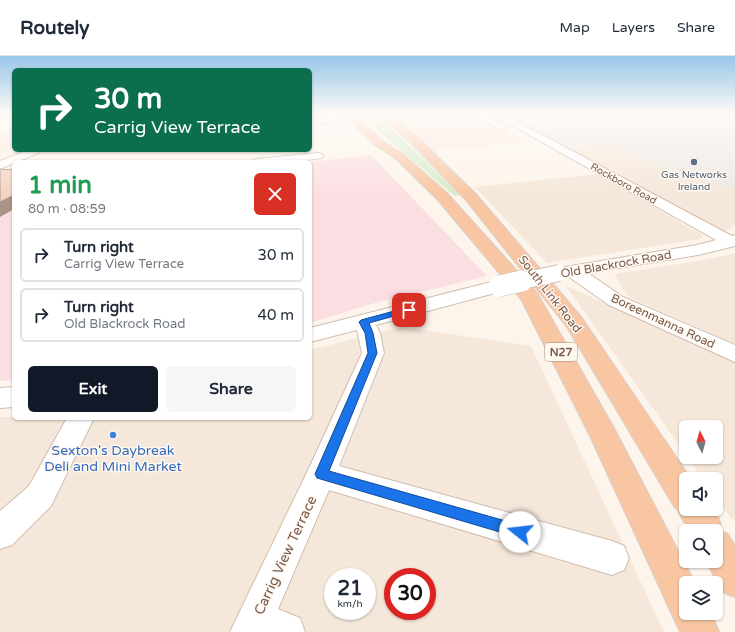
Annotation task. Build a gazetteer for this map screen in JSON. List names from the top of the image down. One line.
{"streets":{"highway":["South Link Road","N27"],"street":["Rockboro Road","Old Blackrock Road","Boreenmanna Road","Carrig View Terrace"]},"crossings":[["Rockboro Road","Old Blackrock Road"],["Old Blackrock Road","Boreenmanna Road"],["Old Blackrock Road","Carrig View Terrace"]],"places":["Gas Networks Ireland","Sexton's Daybreak Deli and Mini Market"],"north":"top","page":{"header":"Routely","nav":["Map","Layers","Share"],"turn":["30 m","Carrig View Terrace"],"heading":["1 min","80 m · 08:59"],"list":[{"name":"Turn right","note":"Carrig View Terrace","value":"30 m"},{"name":"Turn right","note":"Old Blackrock Road","value":"40 m"}],"buttons":["Exit","Share"],"speed":"21 km/h","limit":"30"}}
